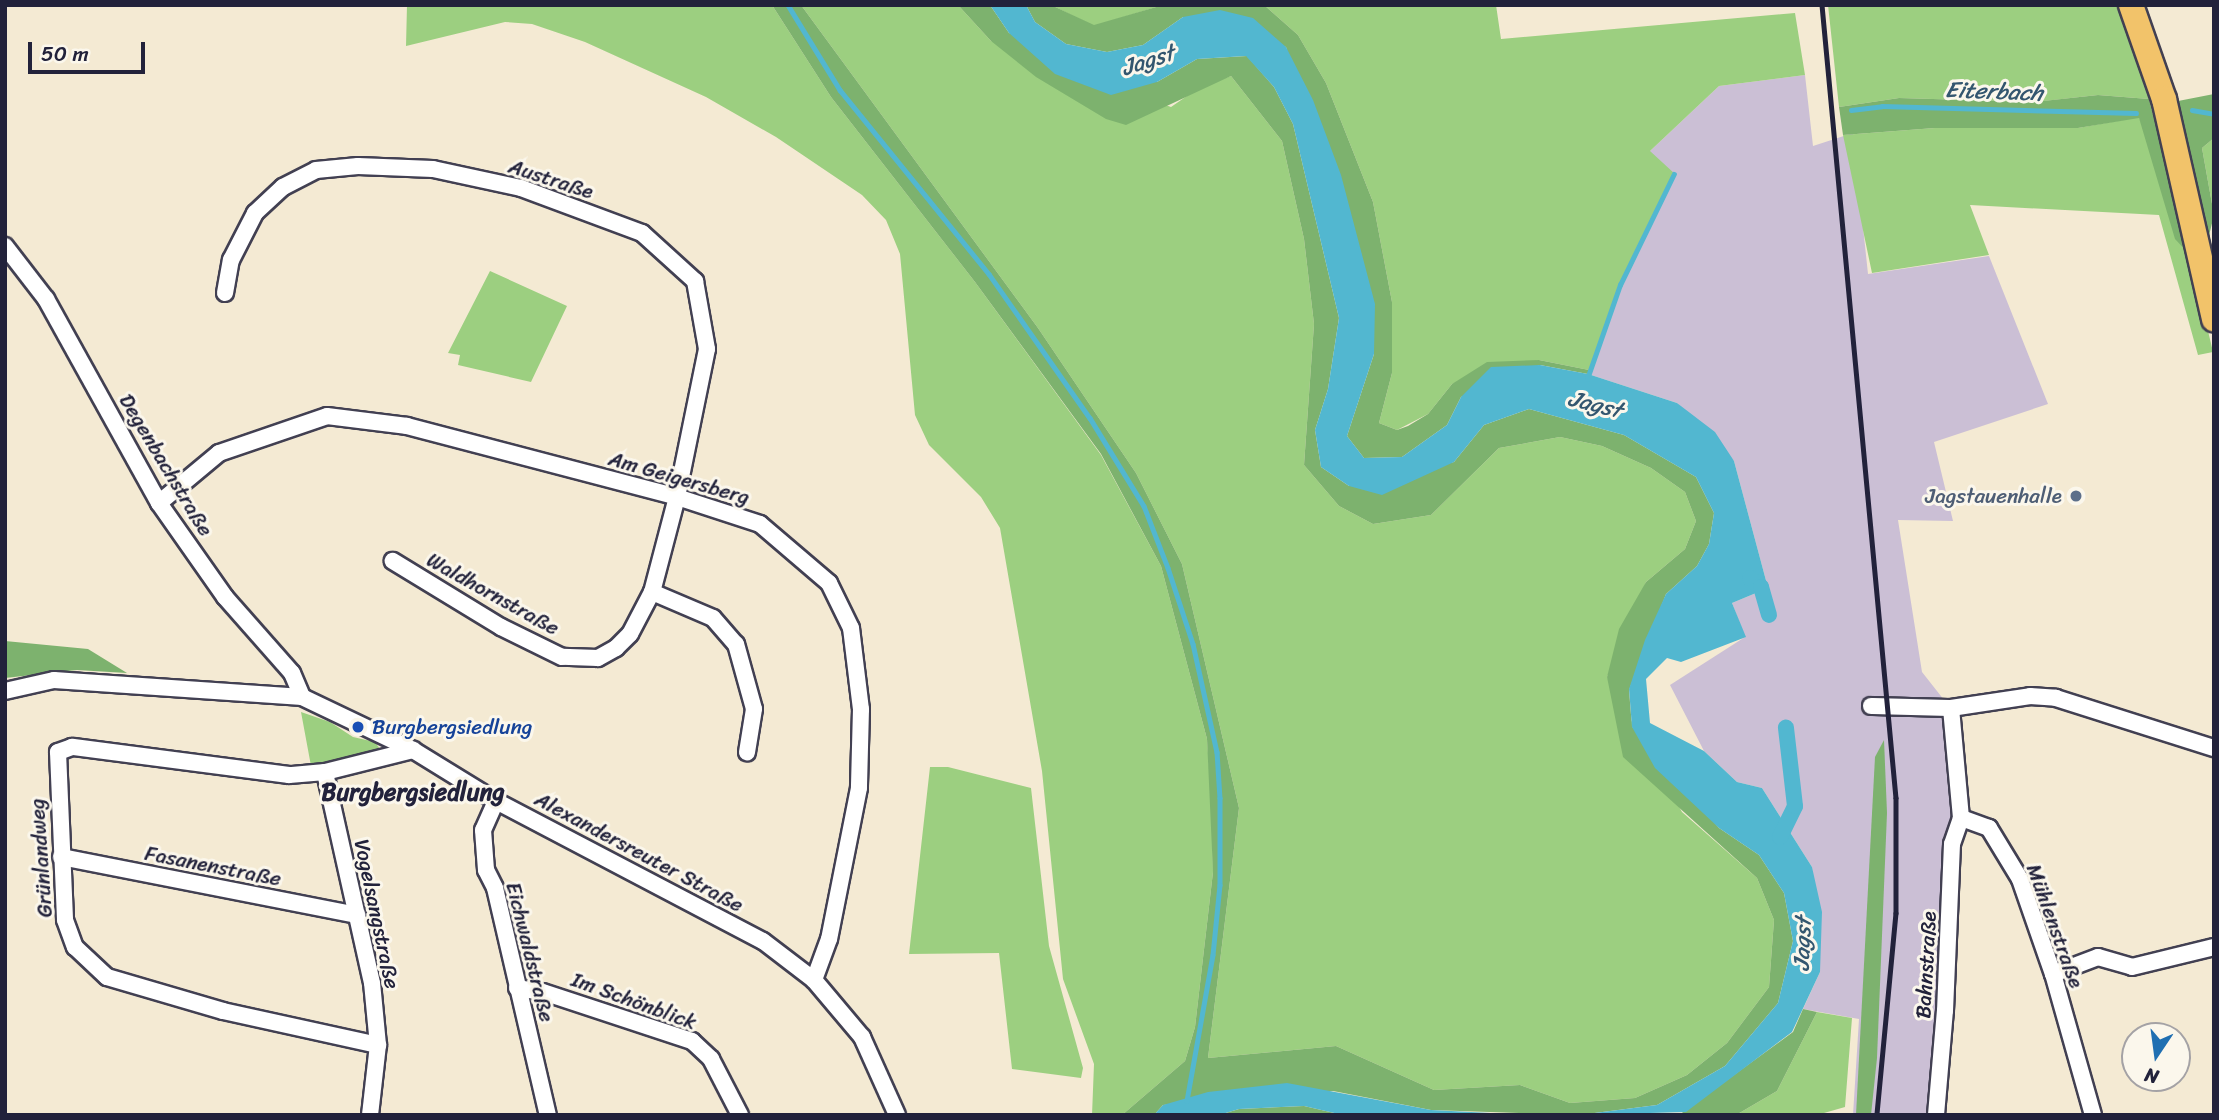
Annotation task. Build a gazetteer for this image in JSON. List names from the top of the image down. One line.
{"streets":{"street":["Austraße","Degenbachstraße","Am Geigersberg","Waldhornstraße","Alexandersreuter Straße","Grünlandweg","Fasanenstraße","Vogelsangstraße","Mühlenstraße","Eichwaldstraße","Bahnstraße","Im Schönblick"]},"crossings":[["Austraße","Am Geigersberg"],["Austraße","Waldhornstraße"],["Degenbachstraße","Am Geigersberg"],["Degenbachstraße","Alexandersreuter Straße"],["Am Geigersberg","Waldhornstraße"],["Am Geigersberg","Alexandersreuter Straße"],["Alexandersreuter Straße","Eichwaldstraße"],["Grünlandweg","Fasanenstraße"],["Grünlandweg","Vogelsangstraße"],["Fasanenstraße","Vogelsangstraße"],["Mühlenstraße","Bahnstraße"],["Eichwaldstraße","Im Schönblick"]],"districts":["Burgbergsiedlung"],"water":["Jagst","Eiterbach"],"places":["Jagstauenhalle","Burgbergsiedlung"],"scale_bar":"50 m","north":"bottom"}
